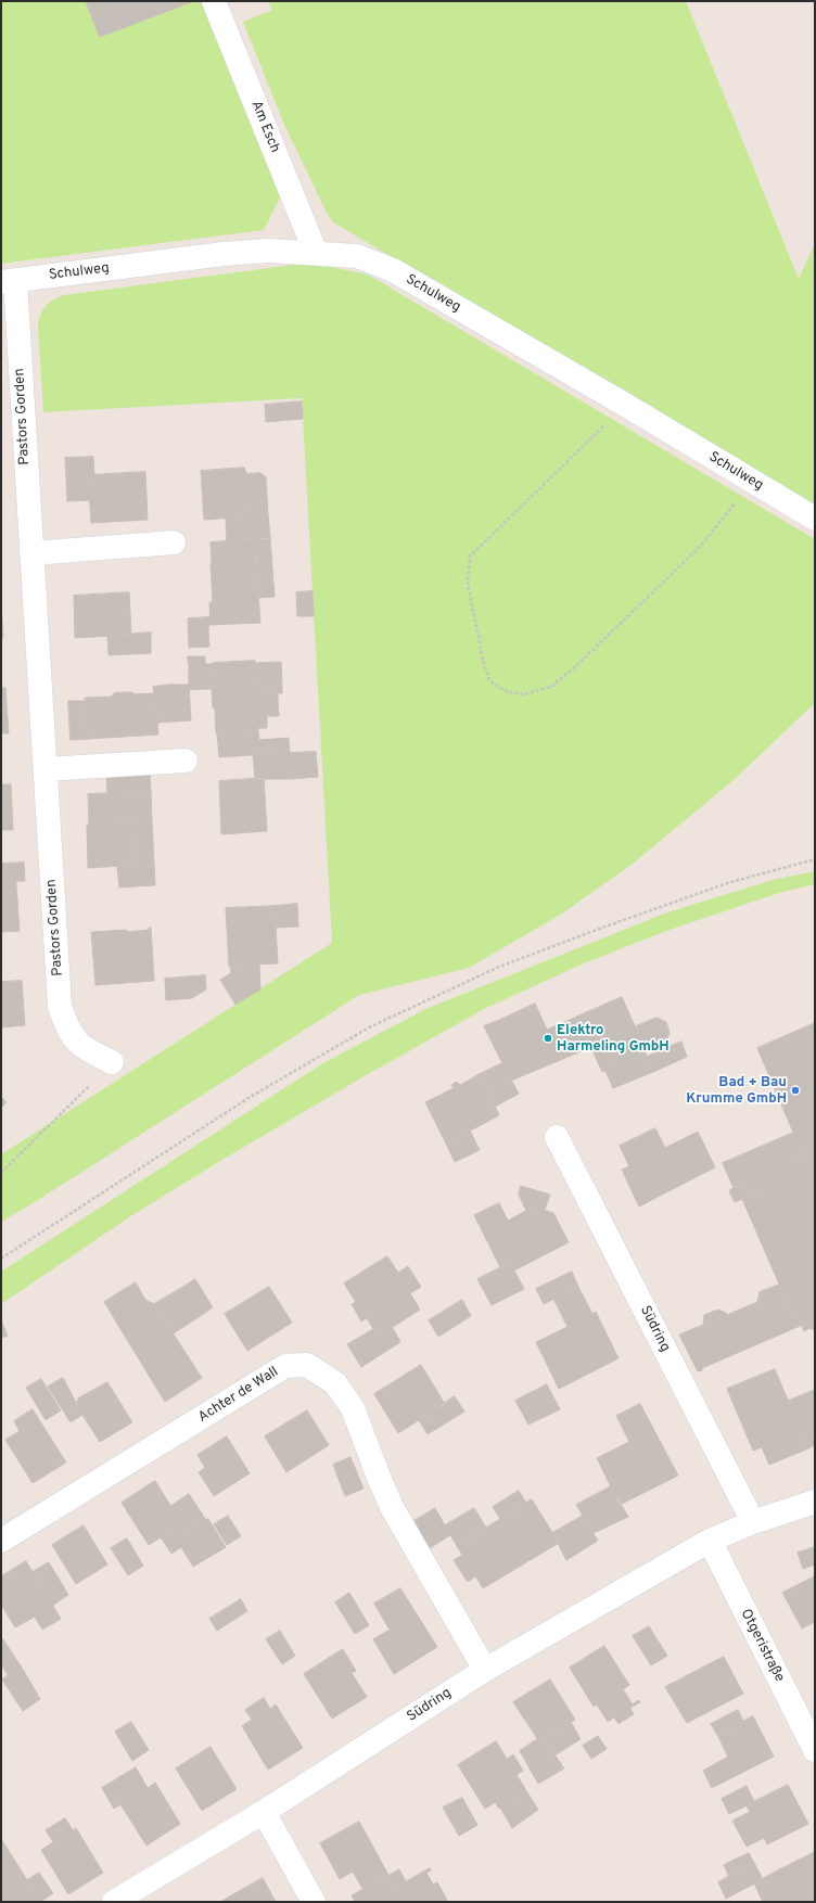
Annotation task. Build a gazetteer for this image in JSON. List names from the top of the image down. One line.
{"streets":{"street":["Am Esch","Schulweg","Pastors Gorden","Südring","Achter de Wall","Otgeristraße"]},"crossings":[["Am Esch","Schulweg"],["Schulweg","Pastors Gorden"],["Südring","Achter de Wall"],["Südring","Otgeristraße"]],"places":["Elektro Harmeling GmbH","Bad + Bau Krumme GmbH"]}
